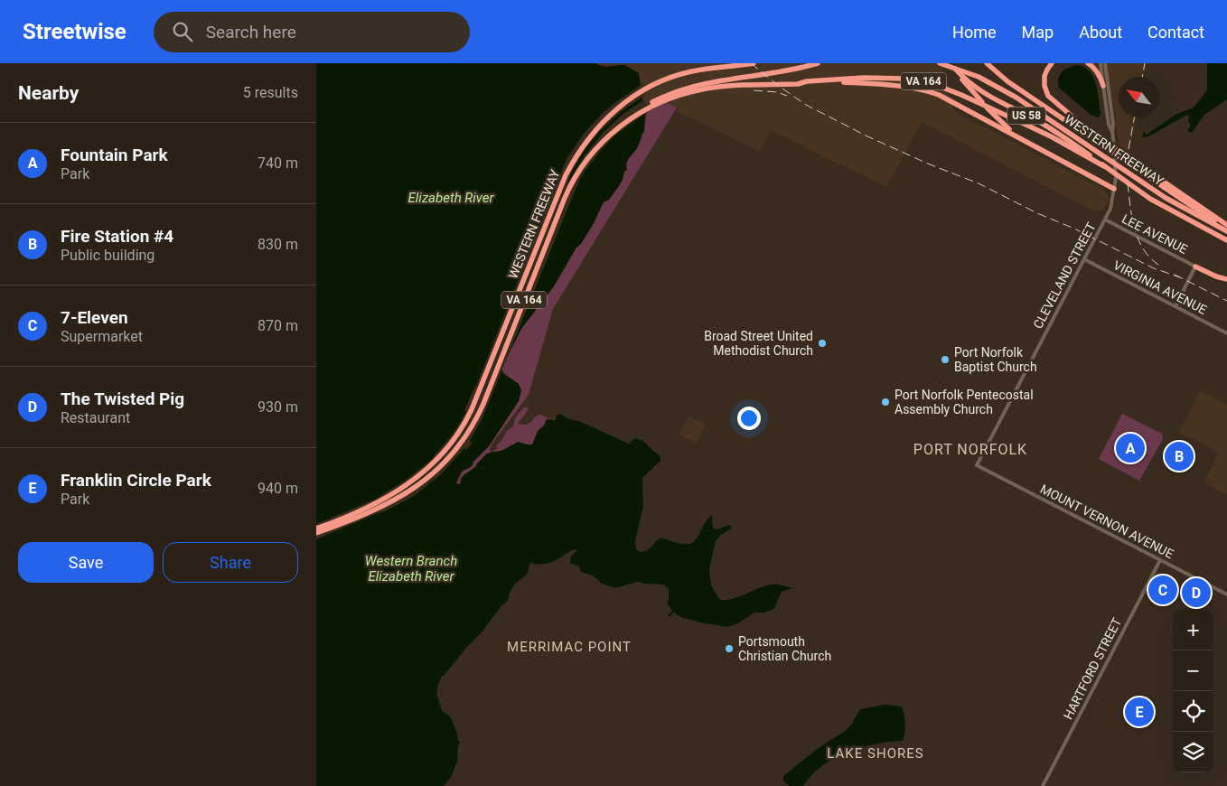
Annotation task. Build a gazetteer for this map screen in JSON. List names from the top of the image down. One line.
{"streets":{"highway":["VA 164","US 58","WESTERN FREEWAY"],"street":["LEE AVENUE","CLEVELAND STREET","VIRGINIA AVENUE","MOUNT VERNON AVENUE","HARTFORD STREET"]},"crossings":[["US 58","WESTERN FREEWAY"],["LEE AVENUE","CLEVELAND STREET"],["CLEVELAND STREET","VIRGINIA AVENUE"],["CLEVELAND STREET","MOUNT VERNON AVENUE"],["MOUNT VERNON AVENUE","HARTFORD STREET"]],"districts":["PORT NORFOLK","MERRIMAC POINT","LAKE SHORES"],"water":["Elizabeth River","Western Branch Elizabeth River"],"places":["Broad Street United Methodist Church","Port Norfolk Baptist Church","Port Norfolk Pentecostal Assembly Church","Portsmouth Christian Church"],"north":"top left","page":{"header":"Streetwise","search":"Search here","nav":["Home","Map","About","Contact"],"heading":["Nearby","5 results"],"list":[{"mark":"A","name":"Fountain Park","note":"Park","value":"740 m"},{"mark":"B","name":"Fire Station #4","note":"Public building","value":"830 m"},{"mark":"C","name":"7-Eleven","note":"Supermarket","value":"870 m"},{"mark":"D","name":"The Twisted Pig","note":"Restaurant","value":"930 m"},{"mark":"E","name":"Franklin Circle Park","note":"Park","value":"940 m"}],"pins":["A","B","C","D","E"],"buttons":["Save","Share"],"map_buttons":["+","−"]}}
